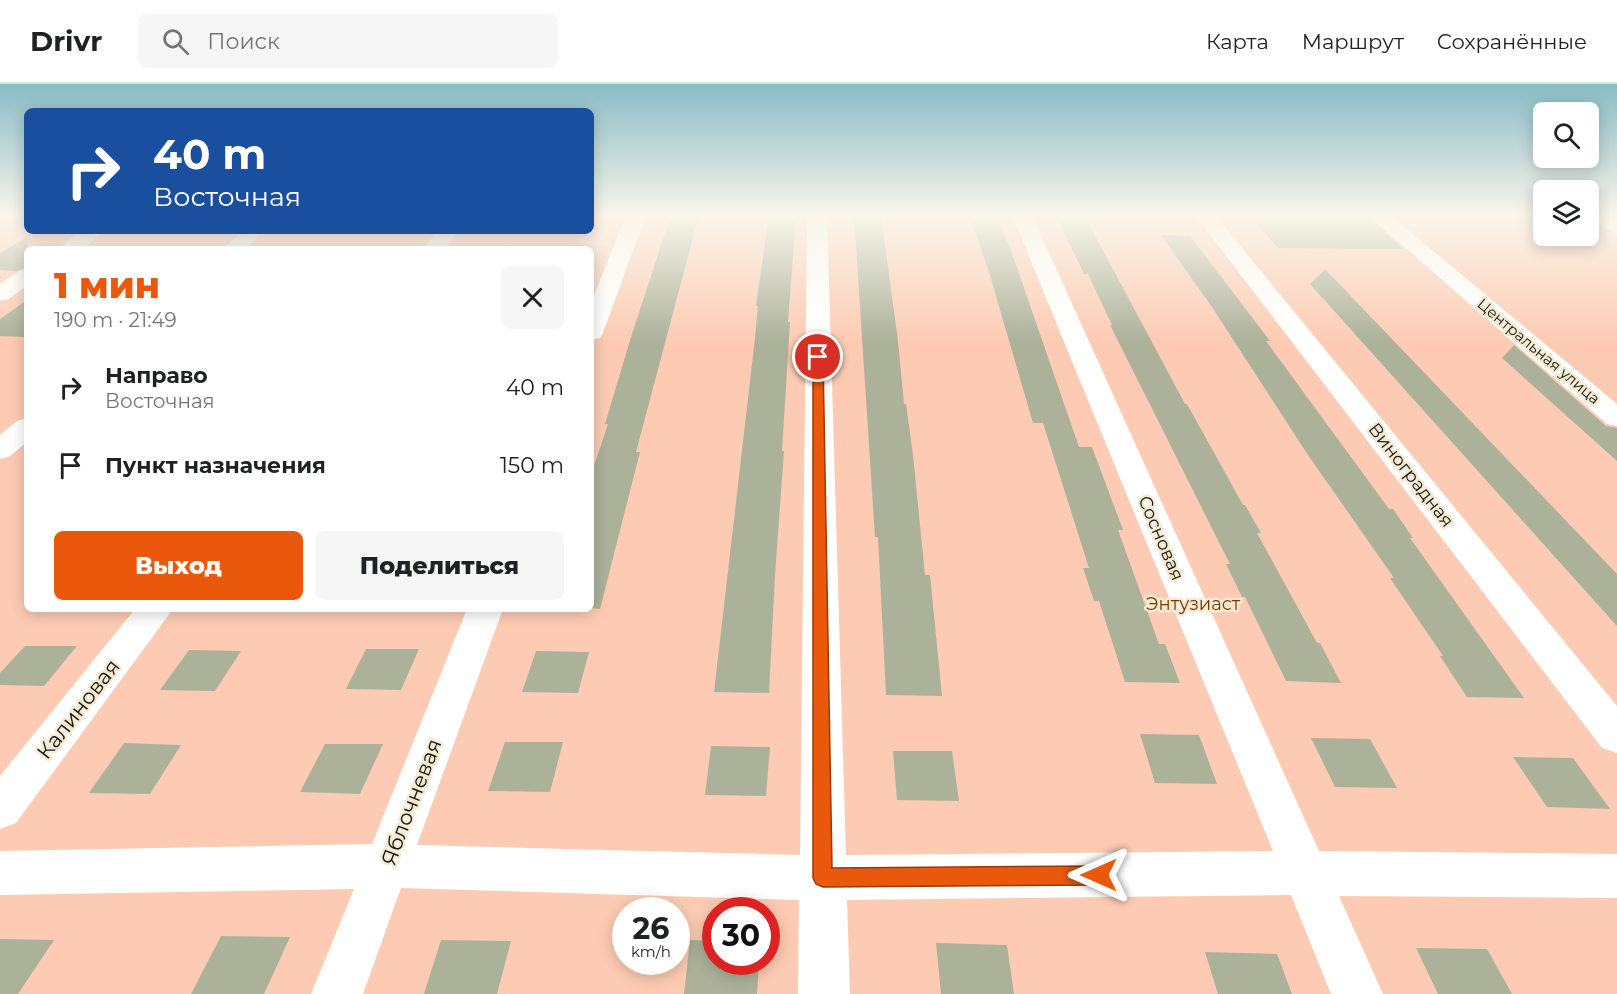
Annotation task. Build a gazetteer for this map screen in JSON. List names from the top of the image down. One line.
{"streets":{"street":["Центральная улица","Виноградная","Сосновая","Калиновая","Яблочневая"]},"parks":["Энтузиаст"],"page":{"header":"Drivr","search":"Поиск","nav":["Карта","Маршрут","Сохранённые"],"turn":["40 m","Восточная"],"heading":["1 мин","190 m · 21:49"],"list":[{"name":"Направо","note":"Восточная","value":"40 m"},{"name":"Пункт назначения","value":"150 m"}],"buttons":["Выход","Поделиться"],"speed":"26 km/h","limit":"30"}}
